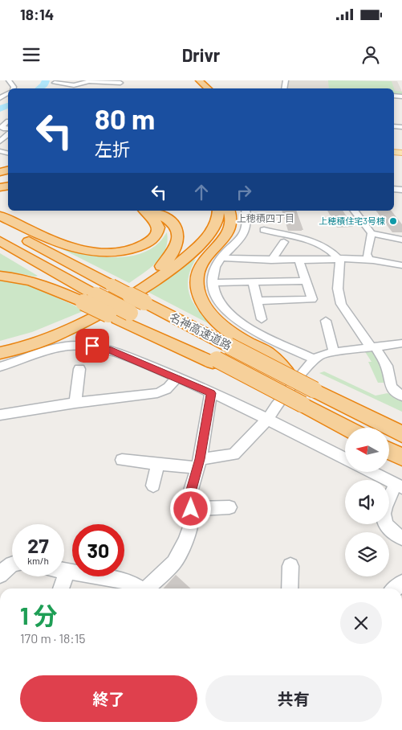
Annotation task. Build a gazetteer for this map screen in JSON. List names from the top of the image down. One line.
{"streets":{"highway":["名神高速道路"]},"districts":["上穂積四丁目"],"places":["上穂積住宅3号棟"],"north":"left","page":{"status":"18:14","header":"Drivr","turn":["80 m","左折"],"speed":"27 km/h","limit":"30","heading":["1 分","170 m · 18:15"],"buttons":["終了","共有"]}}
